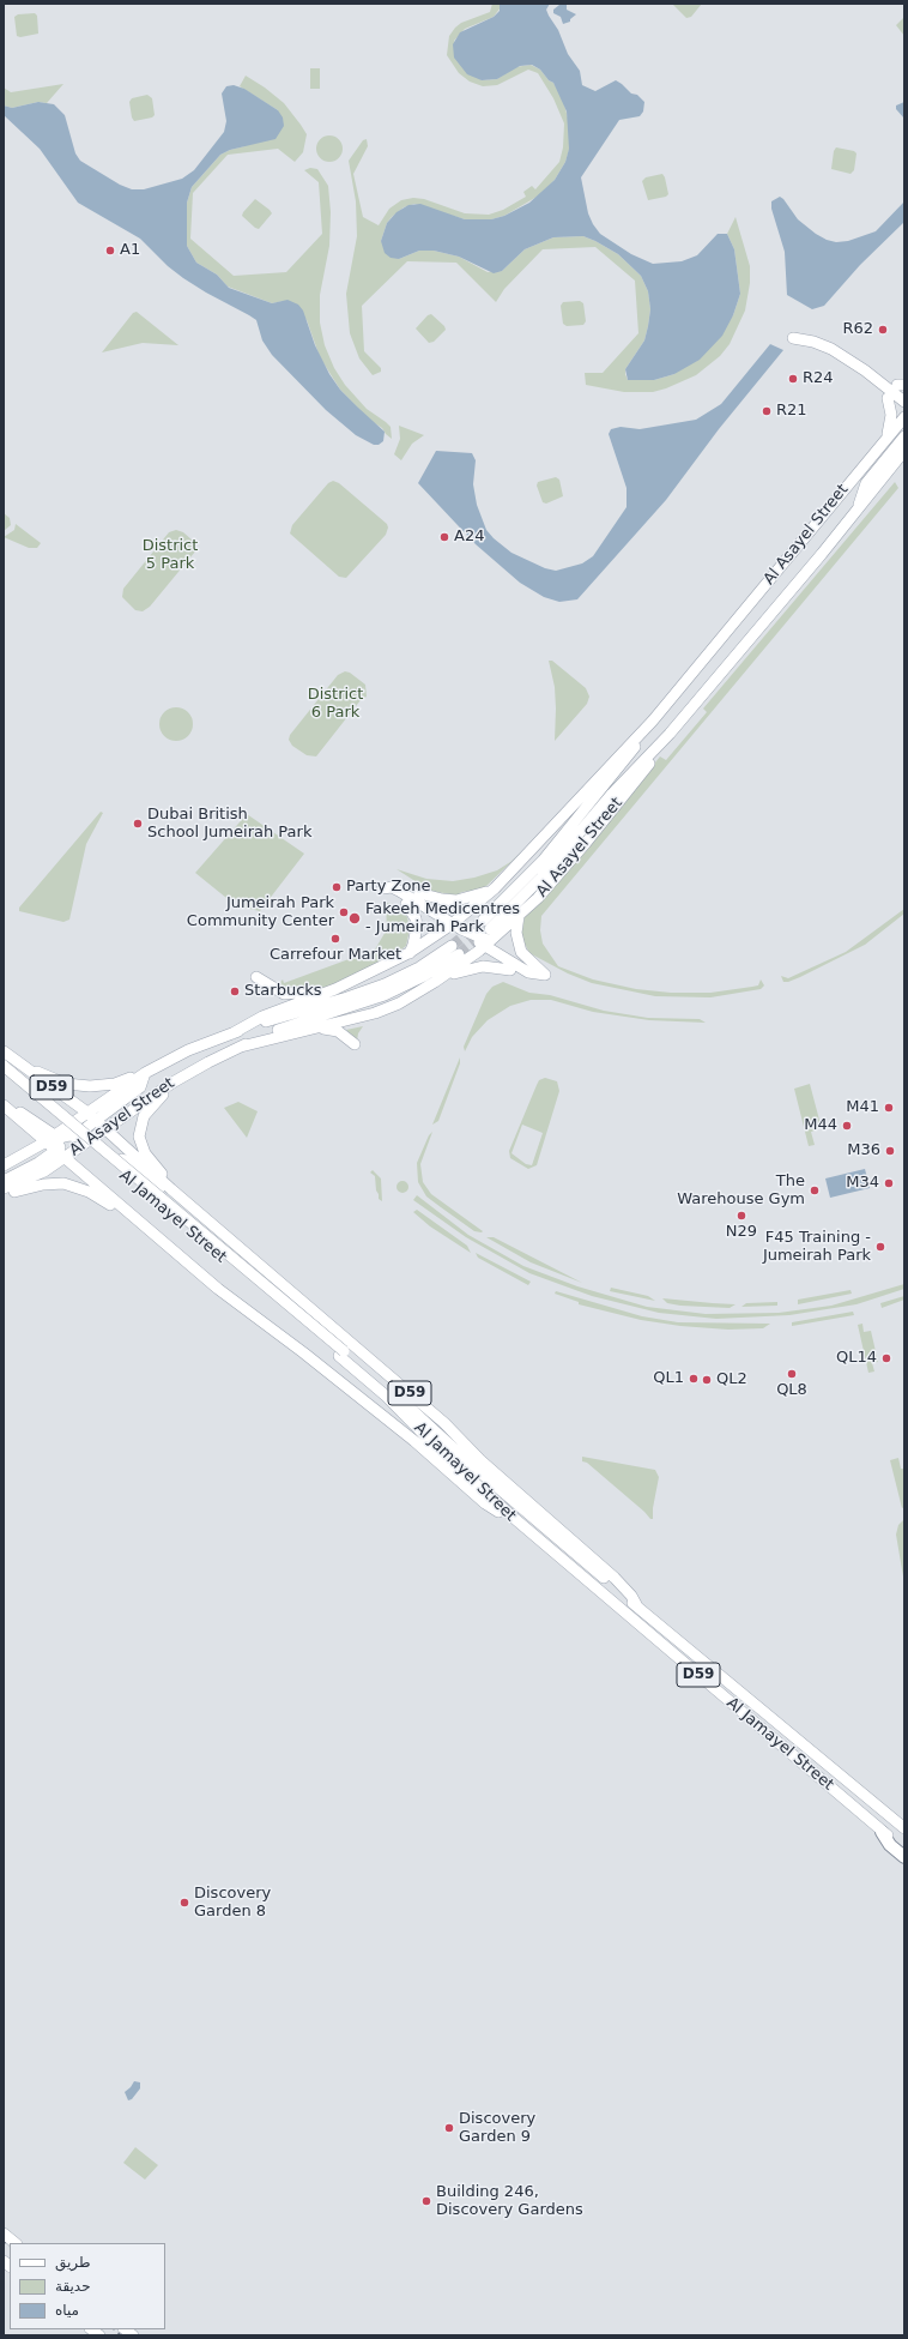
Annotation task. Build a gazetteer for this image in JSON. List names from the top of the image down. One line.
{"streets":{"main road":["Al Asayel Street","D59","Al Jamayel Street"]},"crossings":[["Al Asayel Street","D59"],["D59","Al Jamayel Street"]],"parks":["District 5 Park","District 6 Park"],"places":["A1","R62","R24","R21","A24","Dubai British School Jumeirah Park","Party Zone","Jumeirah Park Community Center","Fakeeh Medicentres - Jumeirah Park","Carrefour Market","Starbucks","M41","M44","M36","M34","The Warehouse Gym","N29","F45 Training - Jumeirah Park","QL14","QL8","QL1","QL2","Discovery Garden 8","Discovery Garden 9","Building 246, Discovery Gardens"],"legend":["طريق","حديقة","مياه"]}
